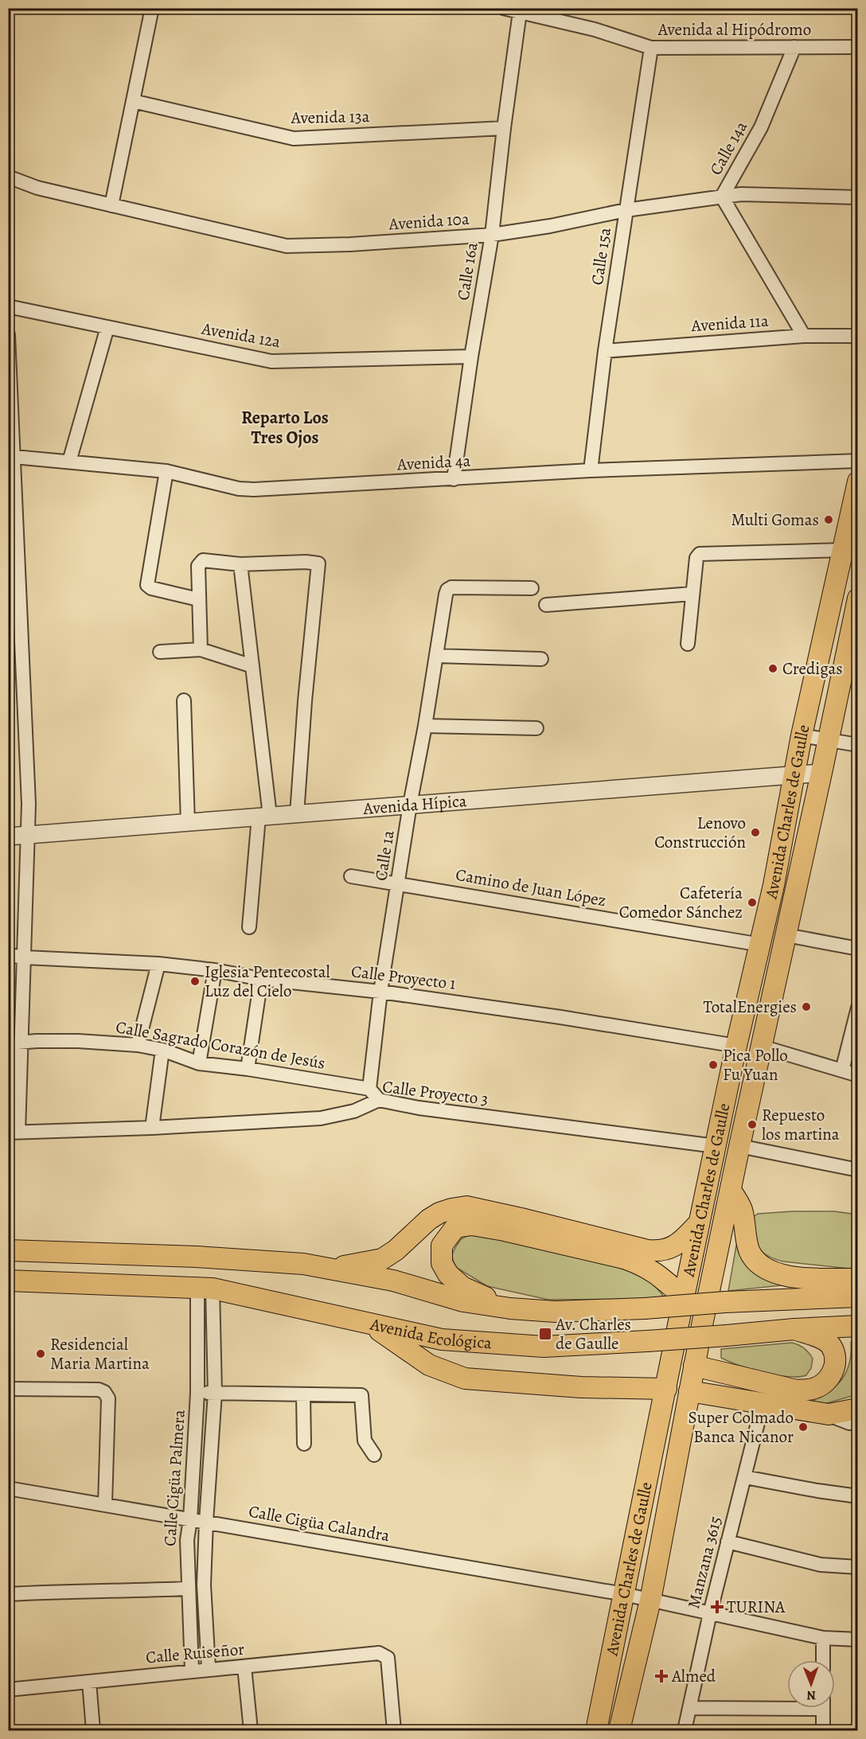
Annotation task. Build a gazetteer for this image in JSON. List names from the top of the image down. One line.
{"streets":{"main road":["Avenida Charles de Gaulle","Avenida Ecológica"],"street":["Avenida al Hipódromo","Avenida 13a","Calle 14a","Avenida 10a","Calle 15a","Calle 16a","Avenida 11a","Avenida 12a","Avenida 4a","Avenida Hípica","Calle 1a","Camino de Juan López","Calle Proyecto 1","Calle Sagrado Corazón de Jesús","Calle Proyecto 3","Calle Cigüa Palmera","Calle Cigüa Calandra","Manzana 3615","Calle Ruiseñor"]},"crossings":[["Avenida al Hipódromo","Calle 14a"],["Avenida al Hipódromo","Calle 15a"],["Avenida al Hipódromo","Calle 16a"],["Avenida 13a","Calle 16a"],["Calle 14a","Avenida 10a"],["Calle 14a","Avenida 11a"],["Avenida 10a","Calle 15a"],["Avenida 10a","Calle 16a"],["Calle 15a","Avenida 11a"],["Calle 15a","Avenida 4a"],["Calle 16a","Avenida 12a"],["Calle 16a","Avenida 4a"],["Avenida Hípica","Avenida Charles de Gaulle"],["Avenida Hípica","Calle 1a"],["Avenida Charles de Gaulle","Camino de Juan López"],["Avenida Charles de Gaulle","Calle Proyecto 1"],["Avenida Charles de Gaulle","Calle Proyecto 3"],["Avenida Charles de Gaulle","Calle Cigüa Calandra"],["Calle 1a","Camino de Juan López"],["Calle 1a","Calle Proyecto 1"],["Calle 1a","Calle Sagrado Corazón de Jesús"],["Avenida Ecológica","Calle Cigüa Palmera"],["Calle Cigüa Palmera","Calle Cigüa Calandra"],["Calle Cigüa Palmera","Calle Ruiseñor"],["Calle Cigüa Calandra","Manzana 3615"]],"districts":["Reparto Los Tres Ojos"],"places":{"other":["Multi Gomas","Credigas","Lenovo Construcción","Cafetería Comedor Sánchez","Iglesia Pentecostal Luz del Cielo","TotalEnergies","Pica Pollo Fu Yuan","Repuesto los martina","Residencial Maria Martina","Super Colmado Banca Nicanor"],"transit":["Av. Charles de Gaulle"],"health":["TURINA","Almed"]},"north":"bottom"}
